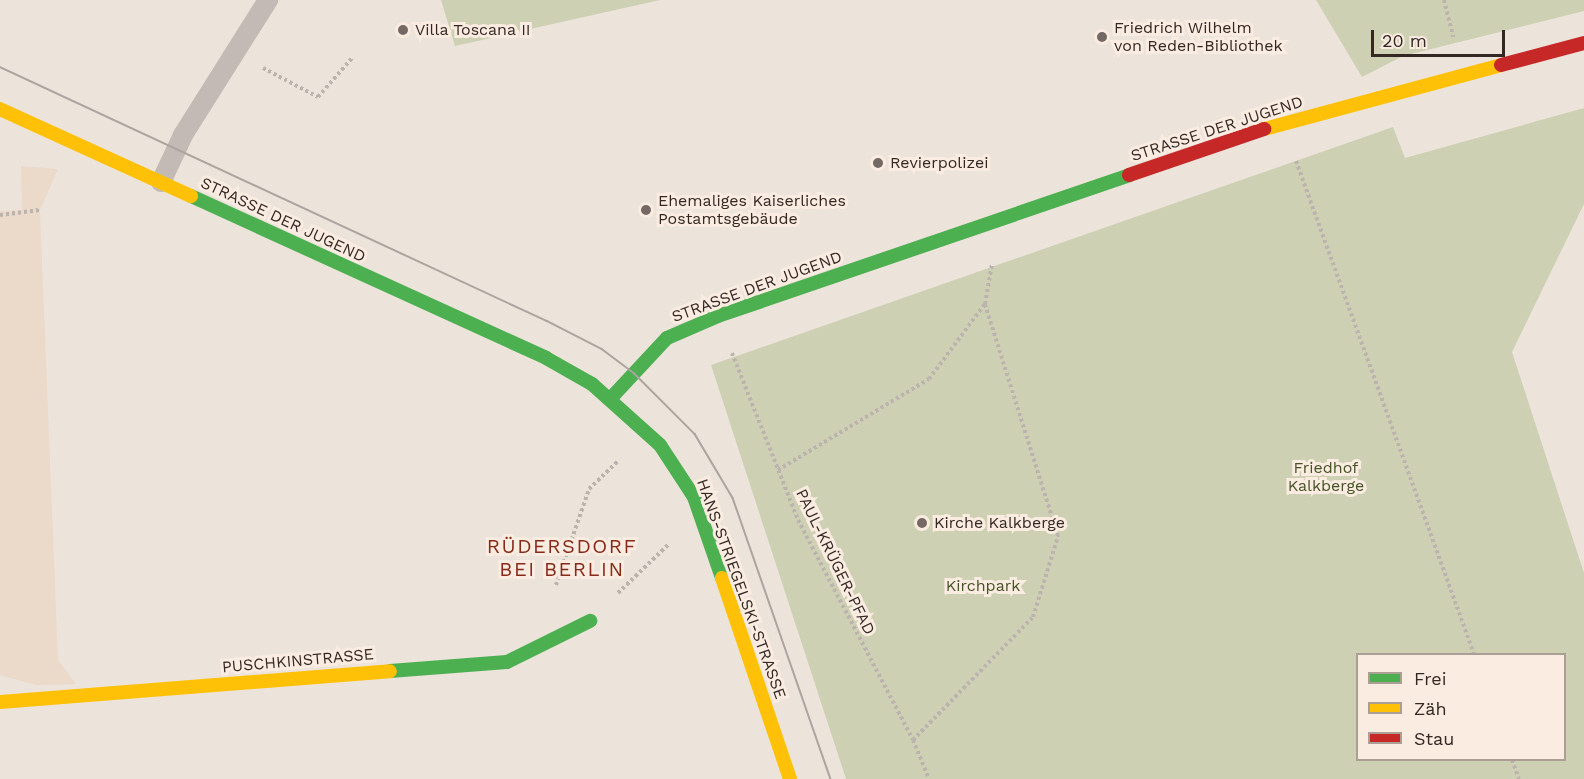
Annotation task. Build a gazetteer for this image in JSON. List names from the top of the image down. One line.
{"streets":{"street":["STRASSE DER JUGEND","HANS-STRIEGELSKI-STRASSE","PUSCHKINSTRASSE"],"path":["PAUL-KRÜGER-PFAD"]},"crossings":[["STRASSE DER JUGEND","PAUL-KRÜGER-PFAD"],["STRASSE DER JUGEND","HANS-STRIEGELSKI-STRASSE"]],"districts":["RÜDERSDORF BEI BERLIN"],"parks":["Friedhof Kalkberge","Kirchpark"],"places":["Villa Toscana II","Friedrich Wilhelm von Reden-Bibliothek","Revierpolizei","Ehemaliges Kaiserliches Postamtsgebäude","Kirche Kalkberge"],"legend":["Frei","Zäh","Stau"],"scale_bar":"20 m"}
